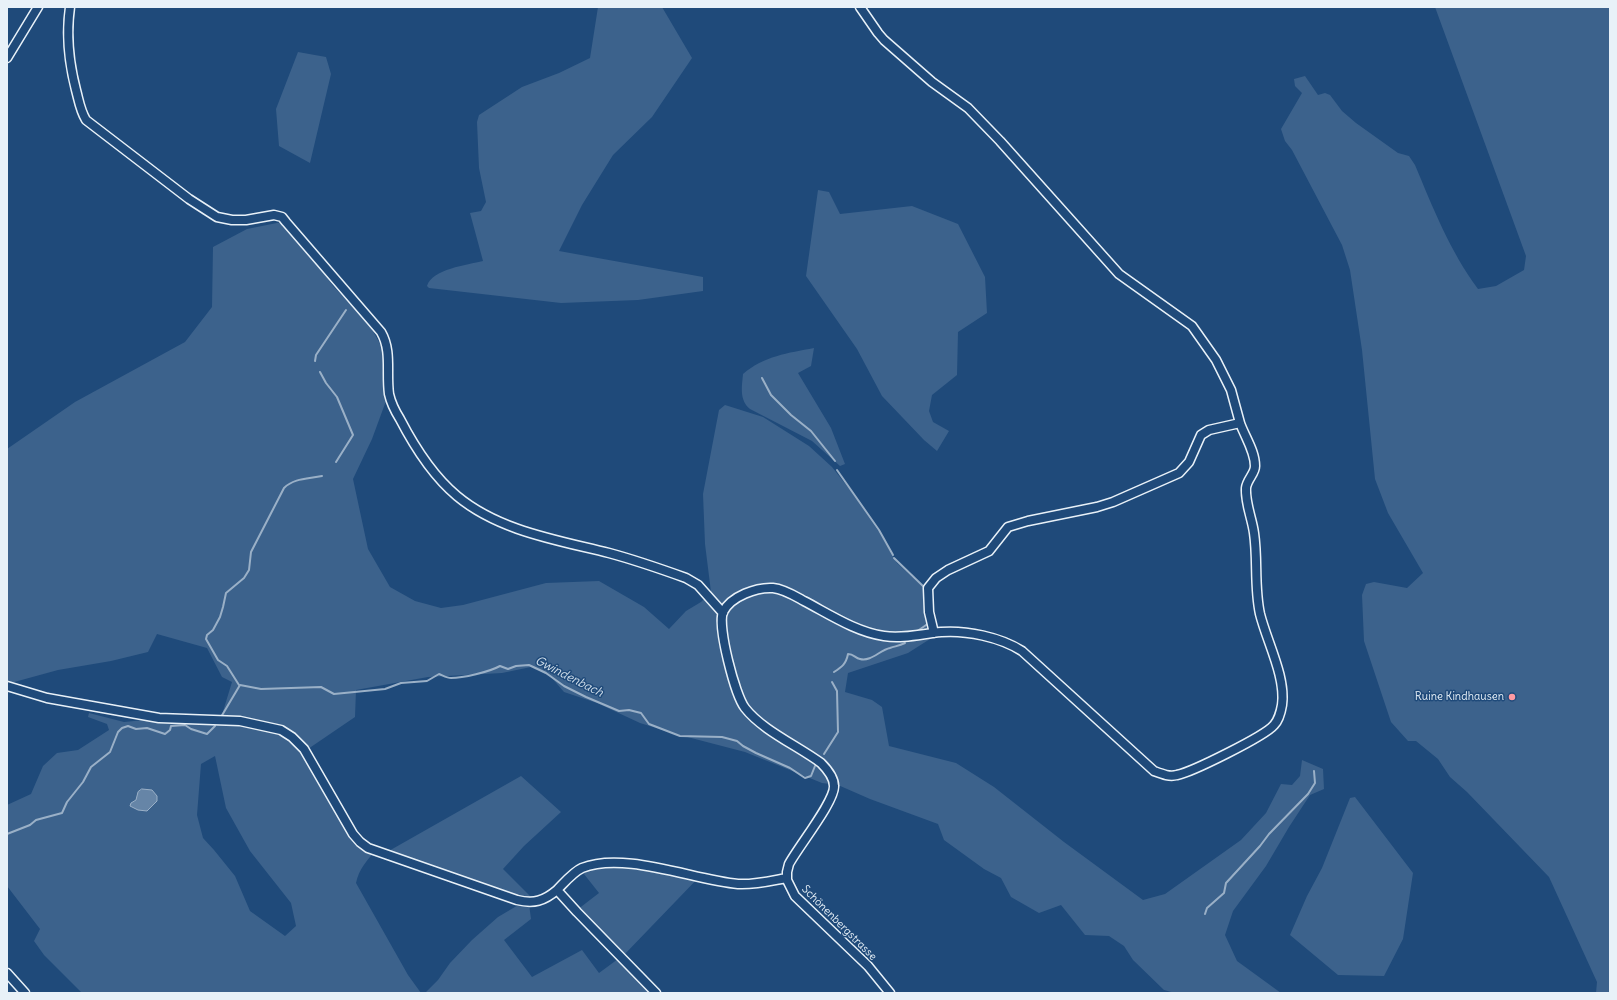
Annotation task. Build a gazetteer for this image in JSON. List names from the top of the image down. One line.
{"streets":{"street":["Schönenbergstrasse"]},"water":["Gwindenbach"],"places":["Ruine Kindhausen"]}
